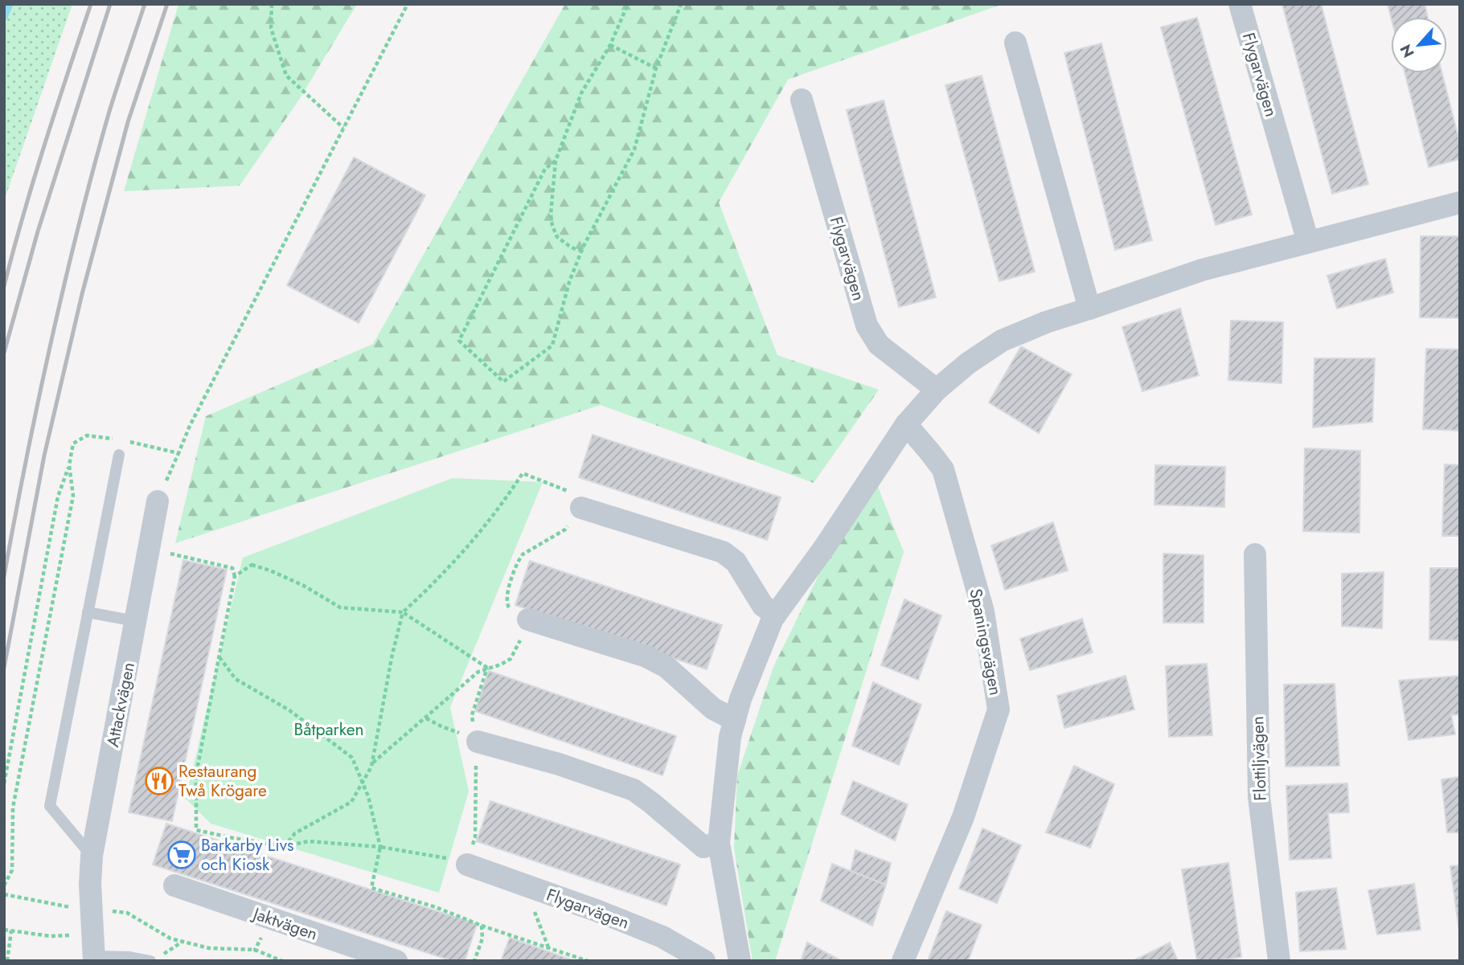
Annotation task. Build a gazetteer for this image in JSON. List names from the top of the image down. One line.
{"streets":{"street":["Flygarvägen","Spaningsvägen","Attackvägen","Flottiljvägen","Jaktvägen"]},"parks":["Båtparken"],"places":{"restaurant":["Restaurang Twå Krögare"],"supermarket":["Barkarby Livs och Kiosk"]},"north":"bottom left"}
